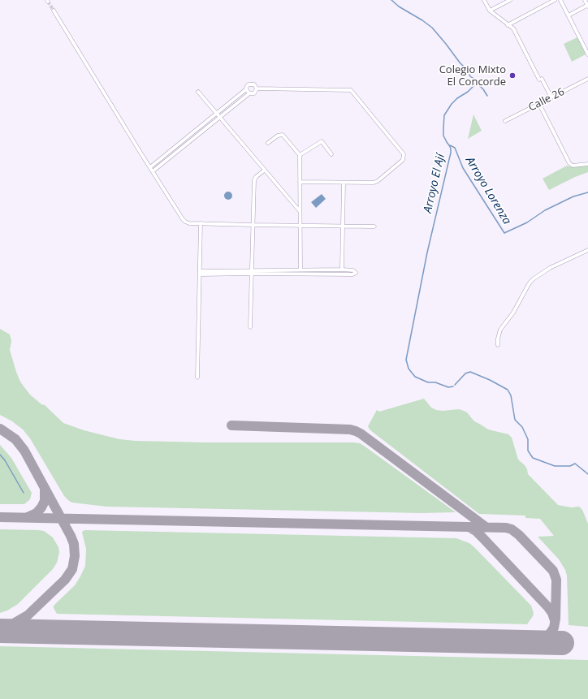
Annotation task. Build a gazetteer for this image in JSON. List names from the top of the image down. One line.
{"streets":{"street":["Calle 26"]},"water":["Arroyo El Ají","Arroyo Lorenza"],"places":["Colegio Mixto El Concorde"]}
